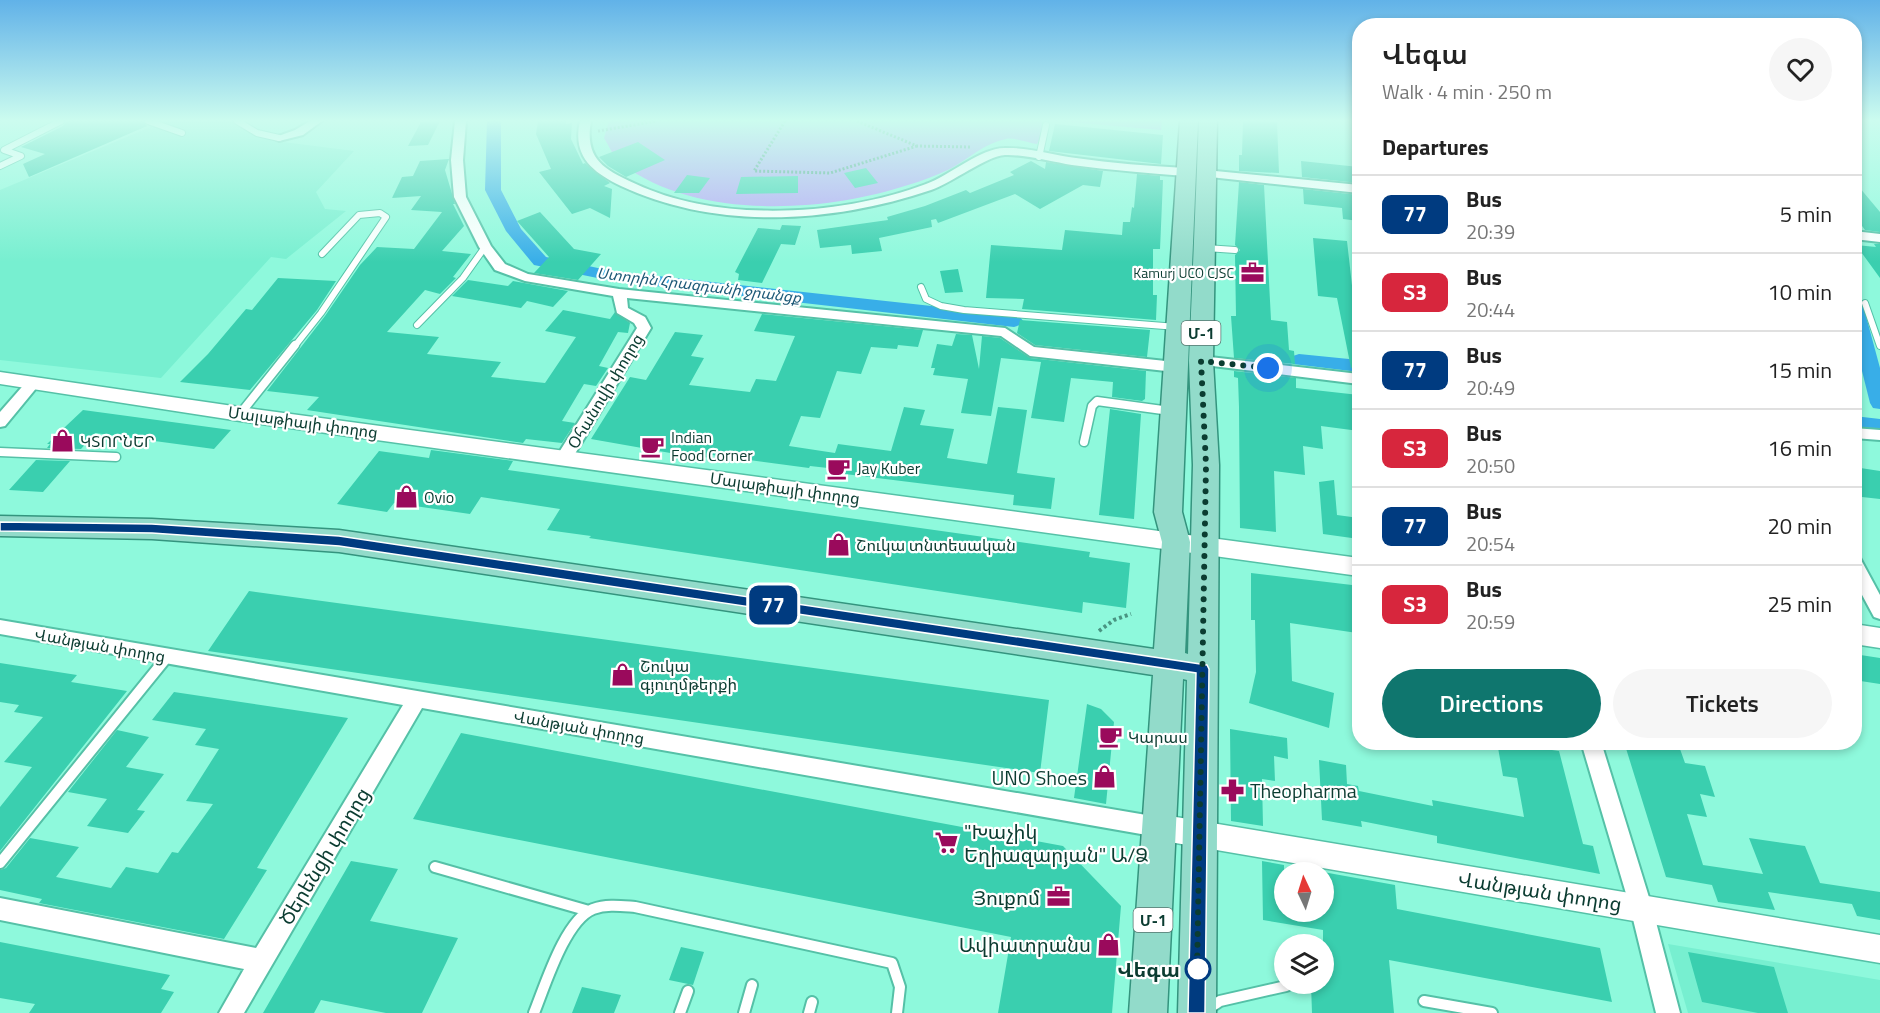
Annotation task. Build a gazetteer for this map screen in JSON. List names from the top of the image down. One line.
{"streets":{"main road":["Մ-1"],"street":["Օհանովի փողոց","Մալաթիայի փողոց","Վանթյան փողոց","Ծերենցի փողոց"]},"crossings":[["Մ-1","Մալաթիայի փողոց"],["Մ-1","Վանթյան փողոց"],["Օհանովի փողոց","Մալաթիայի փողոց"],["Վանթյան փողոց","Ծերենցի փողոց"]],"water":["Ստորին Հրազդանի ջրանցք"],"places":{"office":["Kamurj UCO CJSC","Յուքոմ"],"shop":["ԿՏՈՐՆԵՐ","Ovio","Շուկա տնտեսական","Շուկա գյուղմթերքի","UNO Shoes","Ավիատրանս"],"cafe":["Indian Food Corner","Jay Kuber","Կարաս"],"pharmacy":["Theopharma"],"supermarket":["\"Խաչիկ Եղիազարյան\" Ա/Ձ"],"other":["Վեգա"]},"lines":["bus line 77"],"north":"top","page":{"on_map":"77","heading":[["Վեգա","Walk · 4 min · 250 m"],"Departures"],"list":[{"mark":"77","name":"Bus","note":"20:39","value":"5 min"},{"mark":"Տ3","name":"Bus","note":"20:44","value":"10 min"},{"mark":"77","name":"Bus","note":"20:49","value":"15 min"},{"mark":"Տ3","name":"Bus","note":"20:50","value":"16 min"},{"mark":"77","name":"Bus","note":"20:54","value":"20 min"},{"mark":"Տ3","name":"Bus","note":"20:59","value":"25 min"}],"buttons":["Directions","Tickets"]}}
